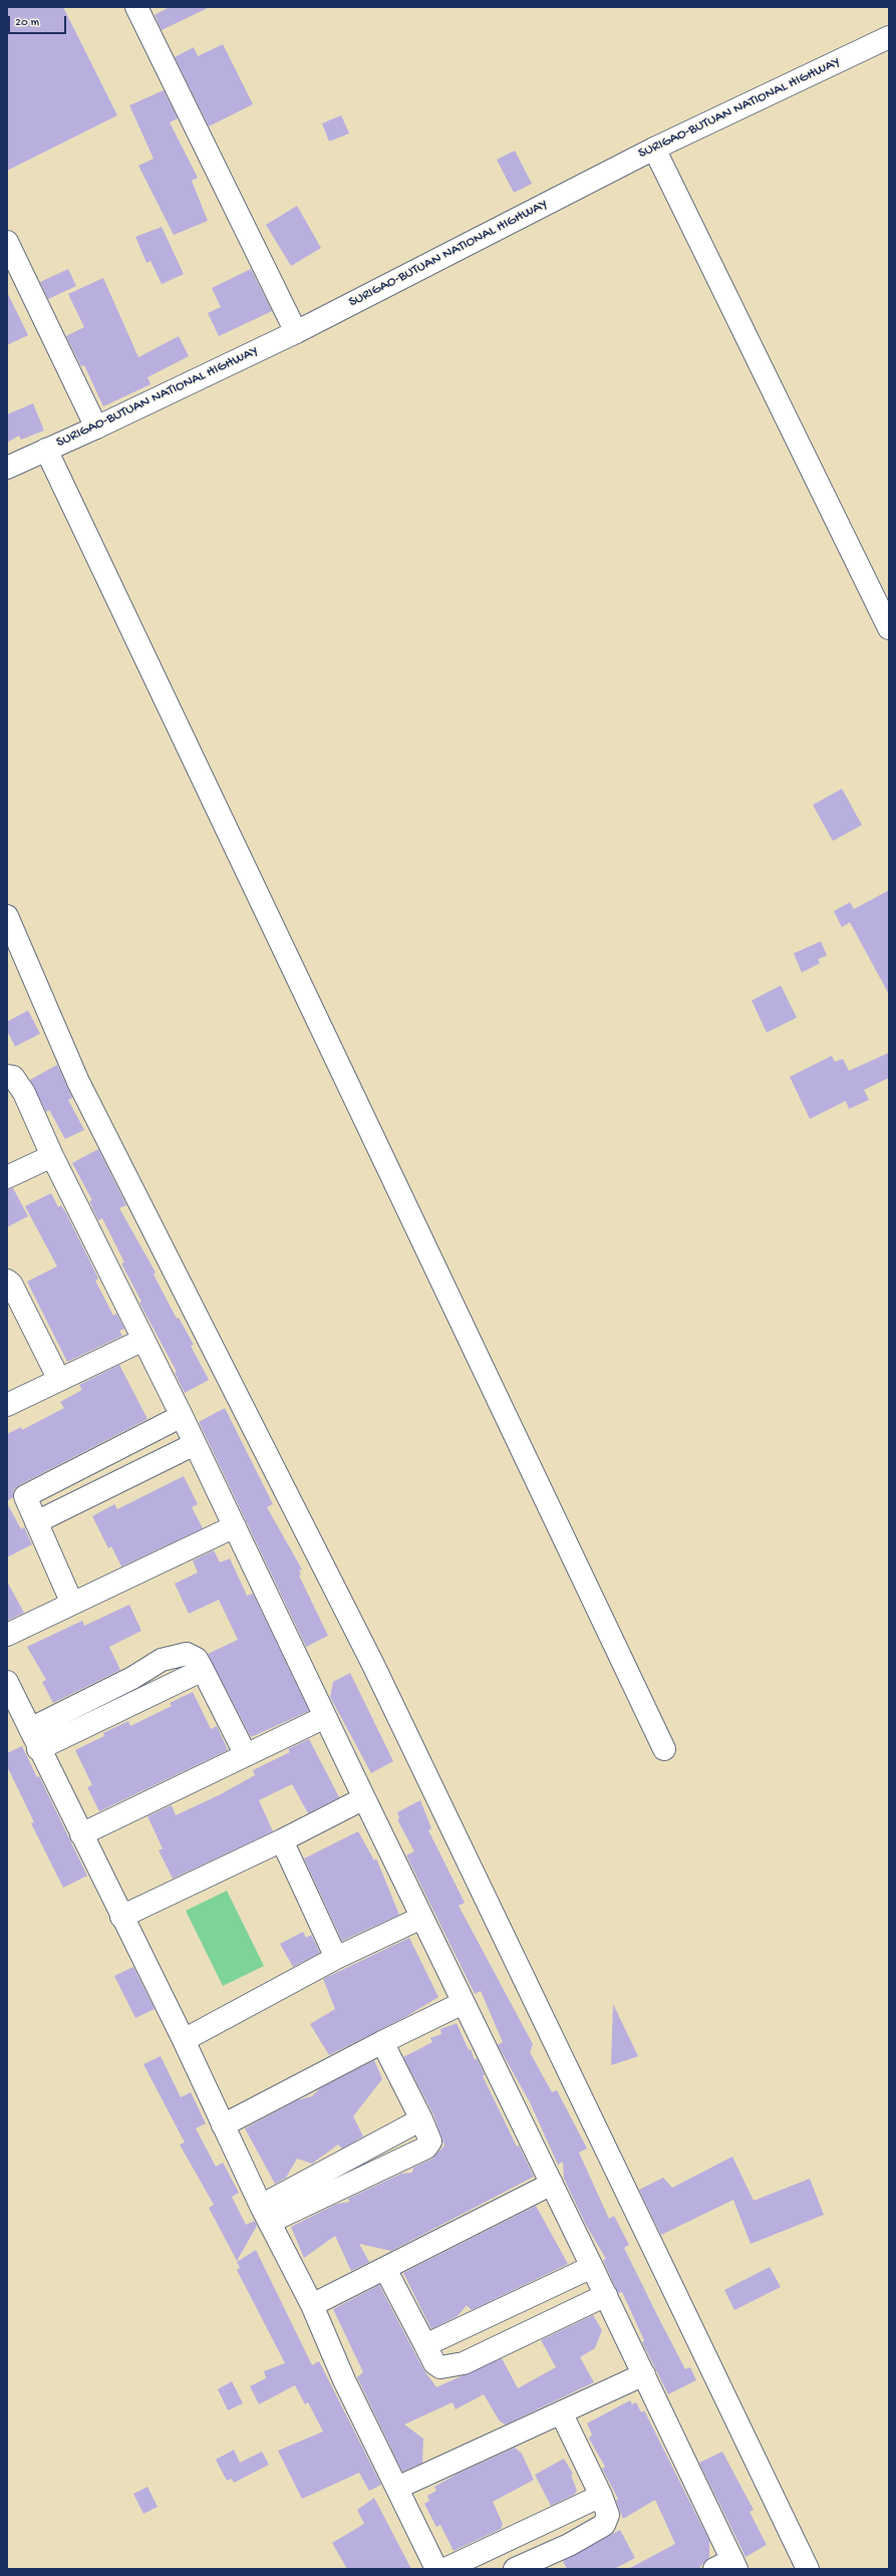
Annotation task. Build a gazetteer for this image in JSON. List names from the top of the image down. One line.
{"streets":{"main road":["SURIGAO-BUTUAN NATIONAL HIGHWAY"]},"scale_bar":"20 m"}
